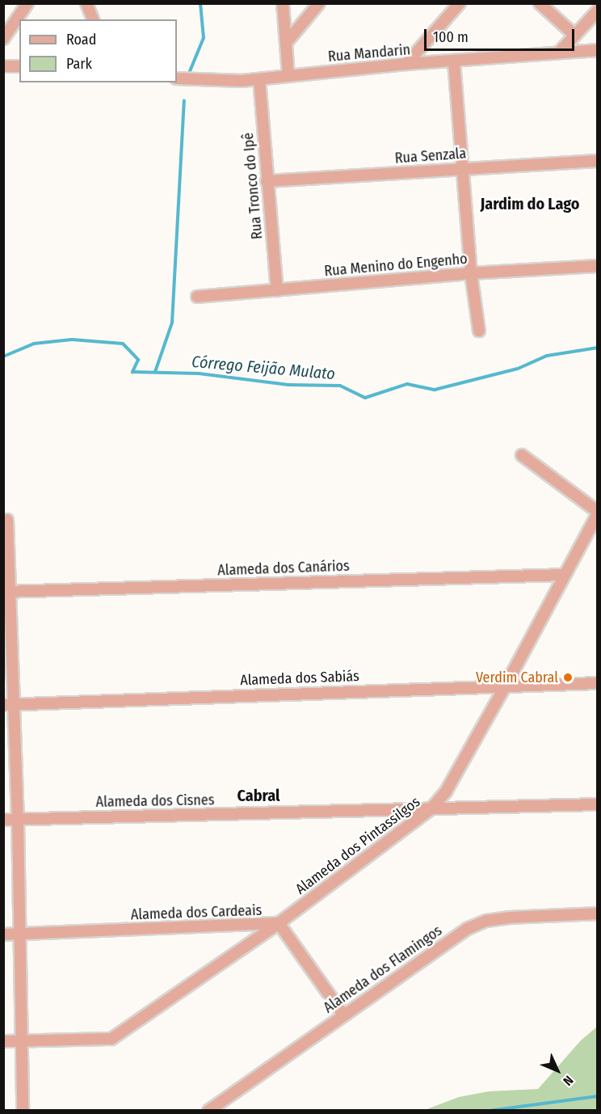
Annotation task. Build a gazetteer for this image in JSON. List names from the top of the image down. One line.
{"streets":{"street":["Rua Mandarin","Rua Senzala","Rua Tronco do Ipê","Rua Menino do Engenho","Alameda dos Canários","Alameda dos Sabiás","Alameda dos Cisnes","Alameda dos Pintassilgos","Alameda dos Cardeais","Alameda dos Flamingos"]},"crossings":[["Rua Mandarin","Rua Tronco do Ipê"],["Rua Senzala","Rua Tronco do Ipê"],["Rua Tronco do Ipê","Rua Menino do Engenho"],["Alameda dos Canários","Alameda dos Pintassilgos"],["Alameda dos Sabiás","Alameda dos Pintassilgos"],["Alameda dos Cisnes","Alameda dos Pintassilgos"],["Alameda dos Pintassilgos","Alameda dos Cardeais"],["Alameda dos Cardeais","Alameda dos Flamingos"]],"districts":["Jardim do Lago","Cabral"],"water":["Córrego Feijão Mulato"],"places":["Verdim Cabral"],"legend":["Road","Park"],"scale_bar":"100 m","north":"bottom right"}
